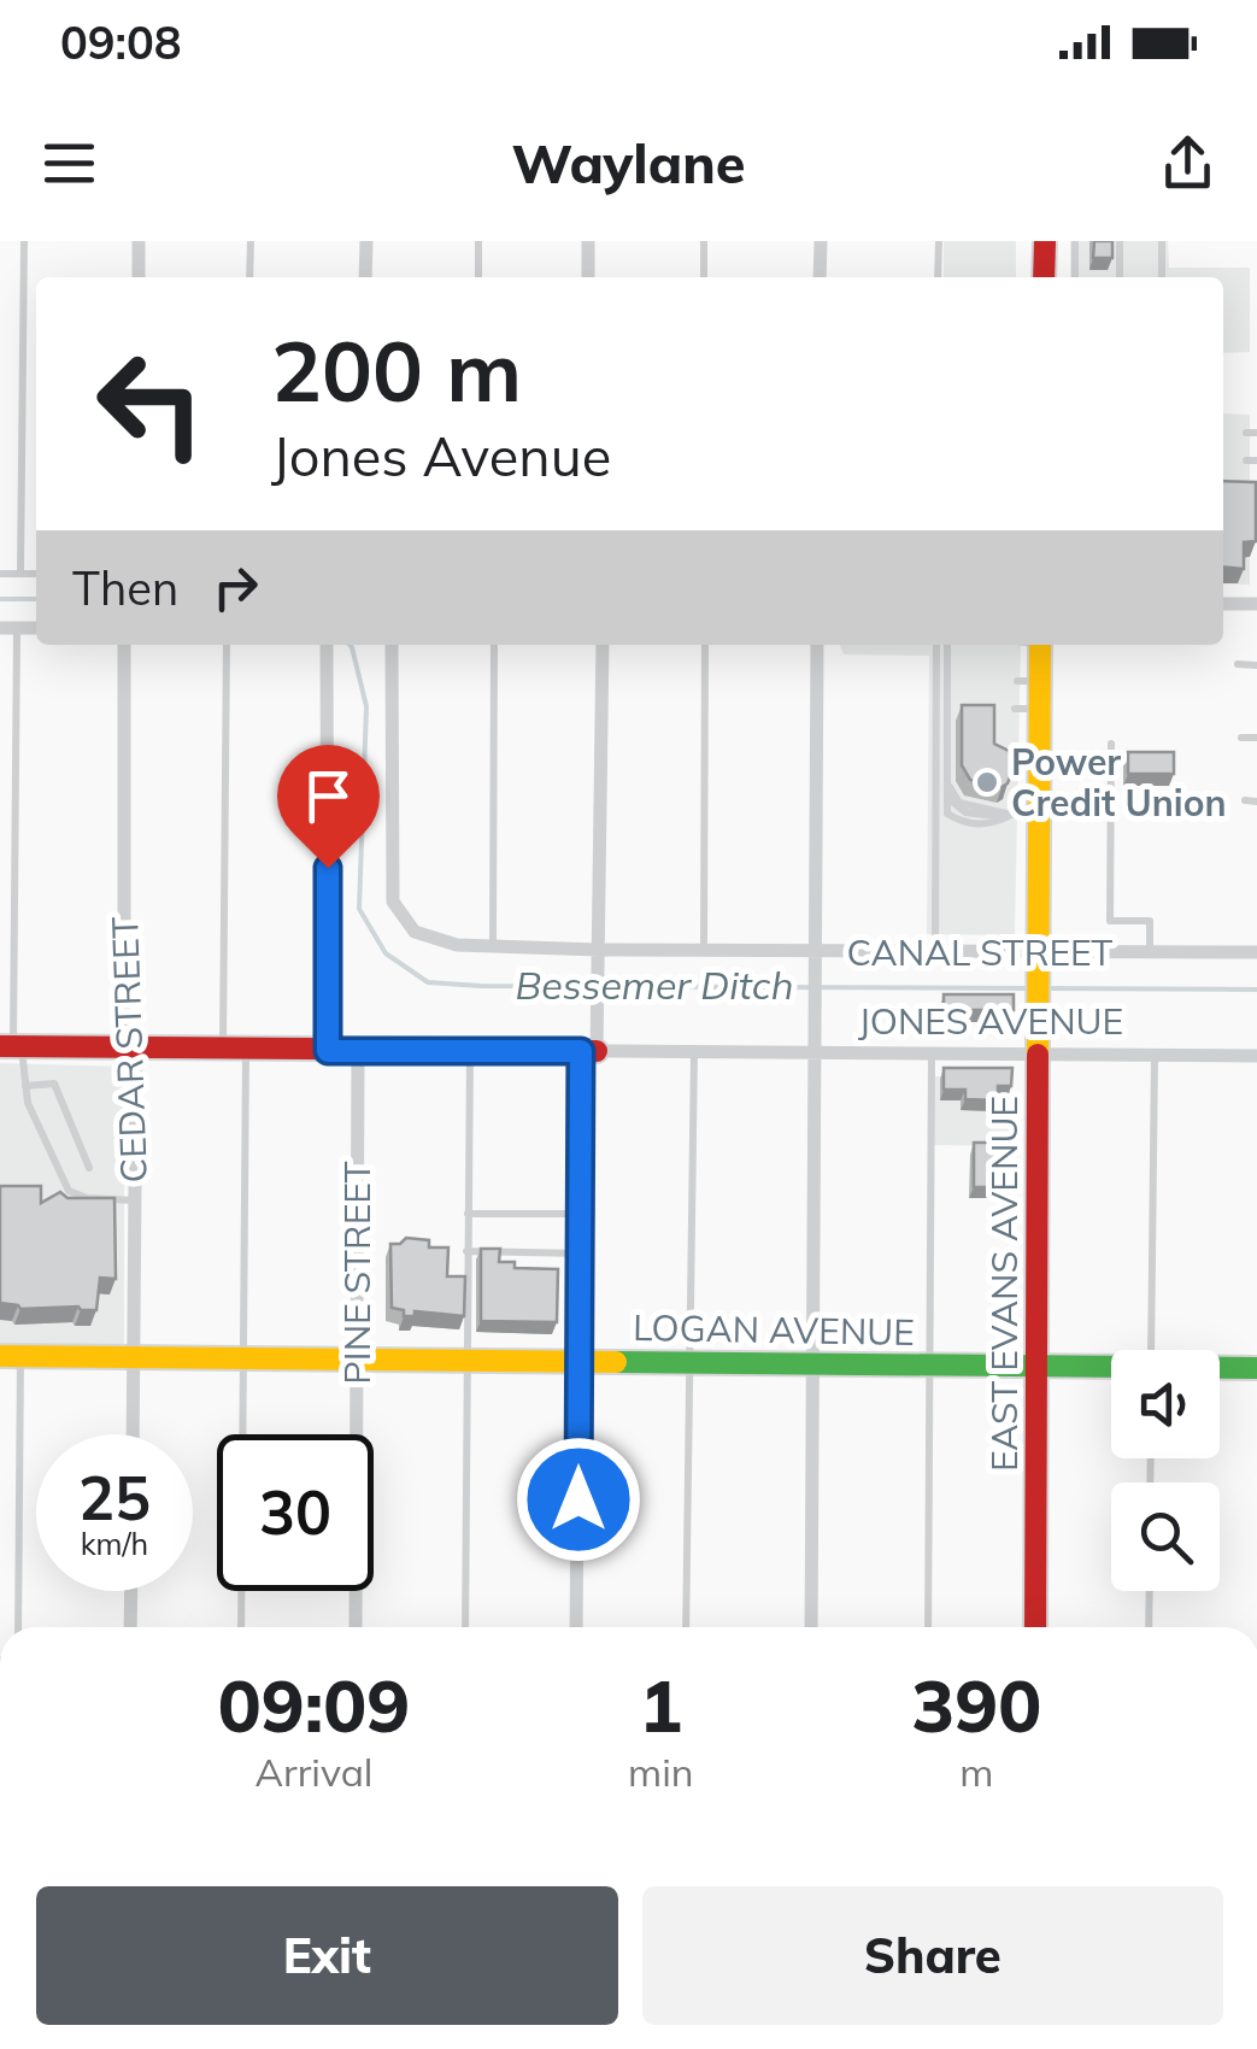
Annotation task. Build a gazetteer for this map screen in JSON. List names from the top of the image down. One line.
{"streets":{"main road":["JONES AVENUE","EAST EVANS AVENUE","LOGAN AVENUE"],"street":["CANAL STREET","CEDAR STREET","PINE STREET"]},"crossings":[["CANAL STREET","EAST EVANS AVENUE"],["JONES AVENUE","CEDAR STREET"],["JONES AVENUE","PINE STREET"],["JONES AVENUE","EAST EVANS AVENUE"],["CEDAR STREET","LOGAN AVENUE"],["PINE STREET","LOGAN AVENUE"],["EAST EVANS AVENUE","LOGAN AVENUE"]],"water":["Bessemer Ditch"],"places":["Power Credit Union"],"page":{"status":"09:08","header":"Waylane","turn":["200 m","Jones Avenue"],"then":"Then","speed":"25 km/h","limit":"30","eta":["09:09","Arrival","1","min","390","m"],"buttons":["Exit","Share"]}}
